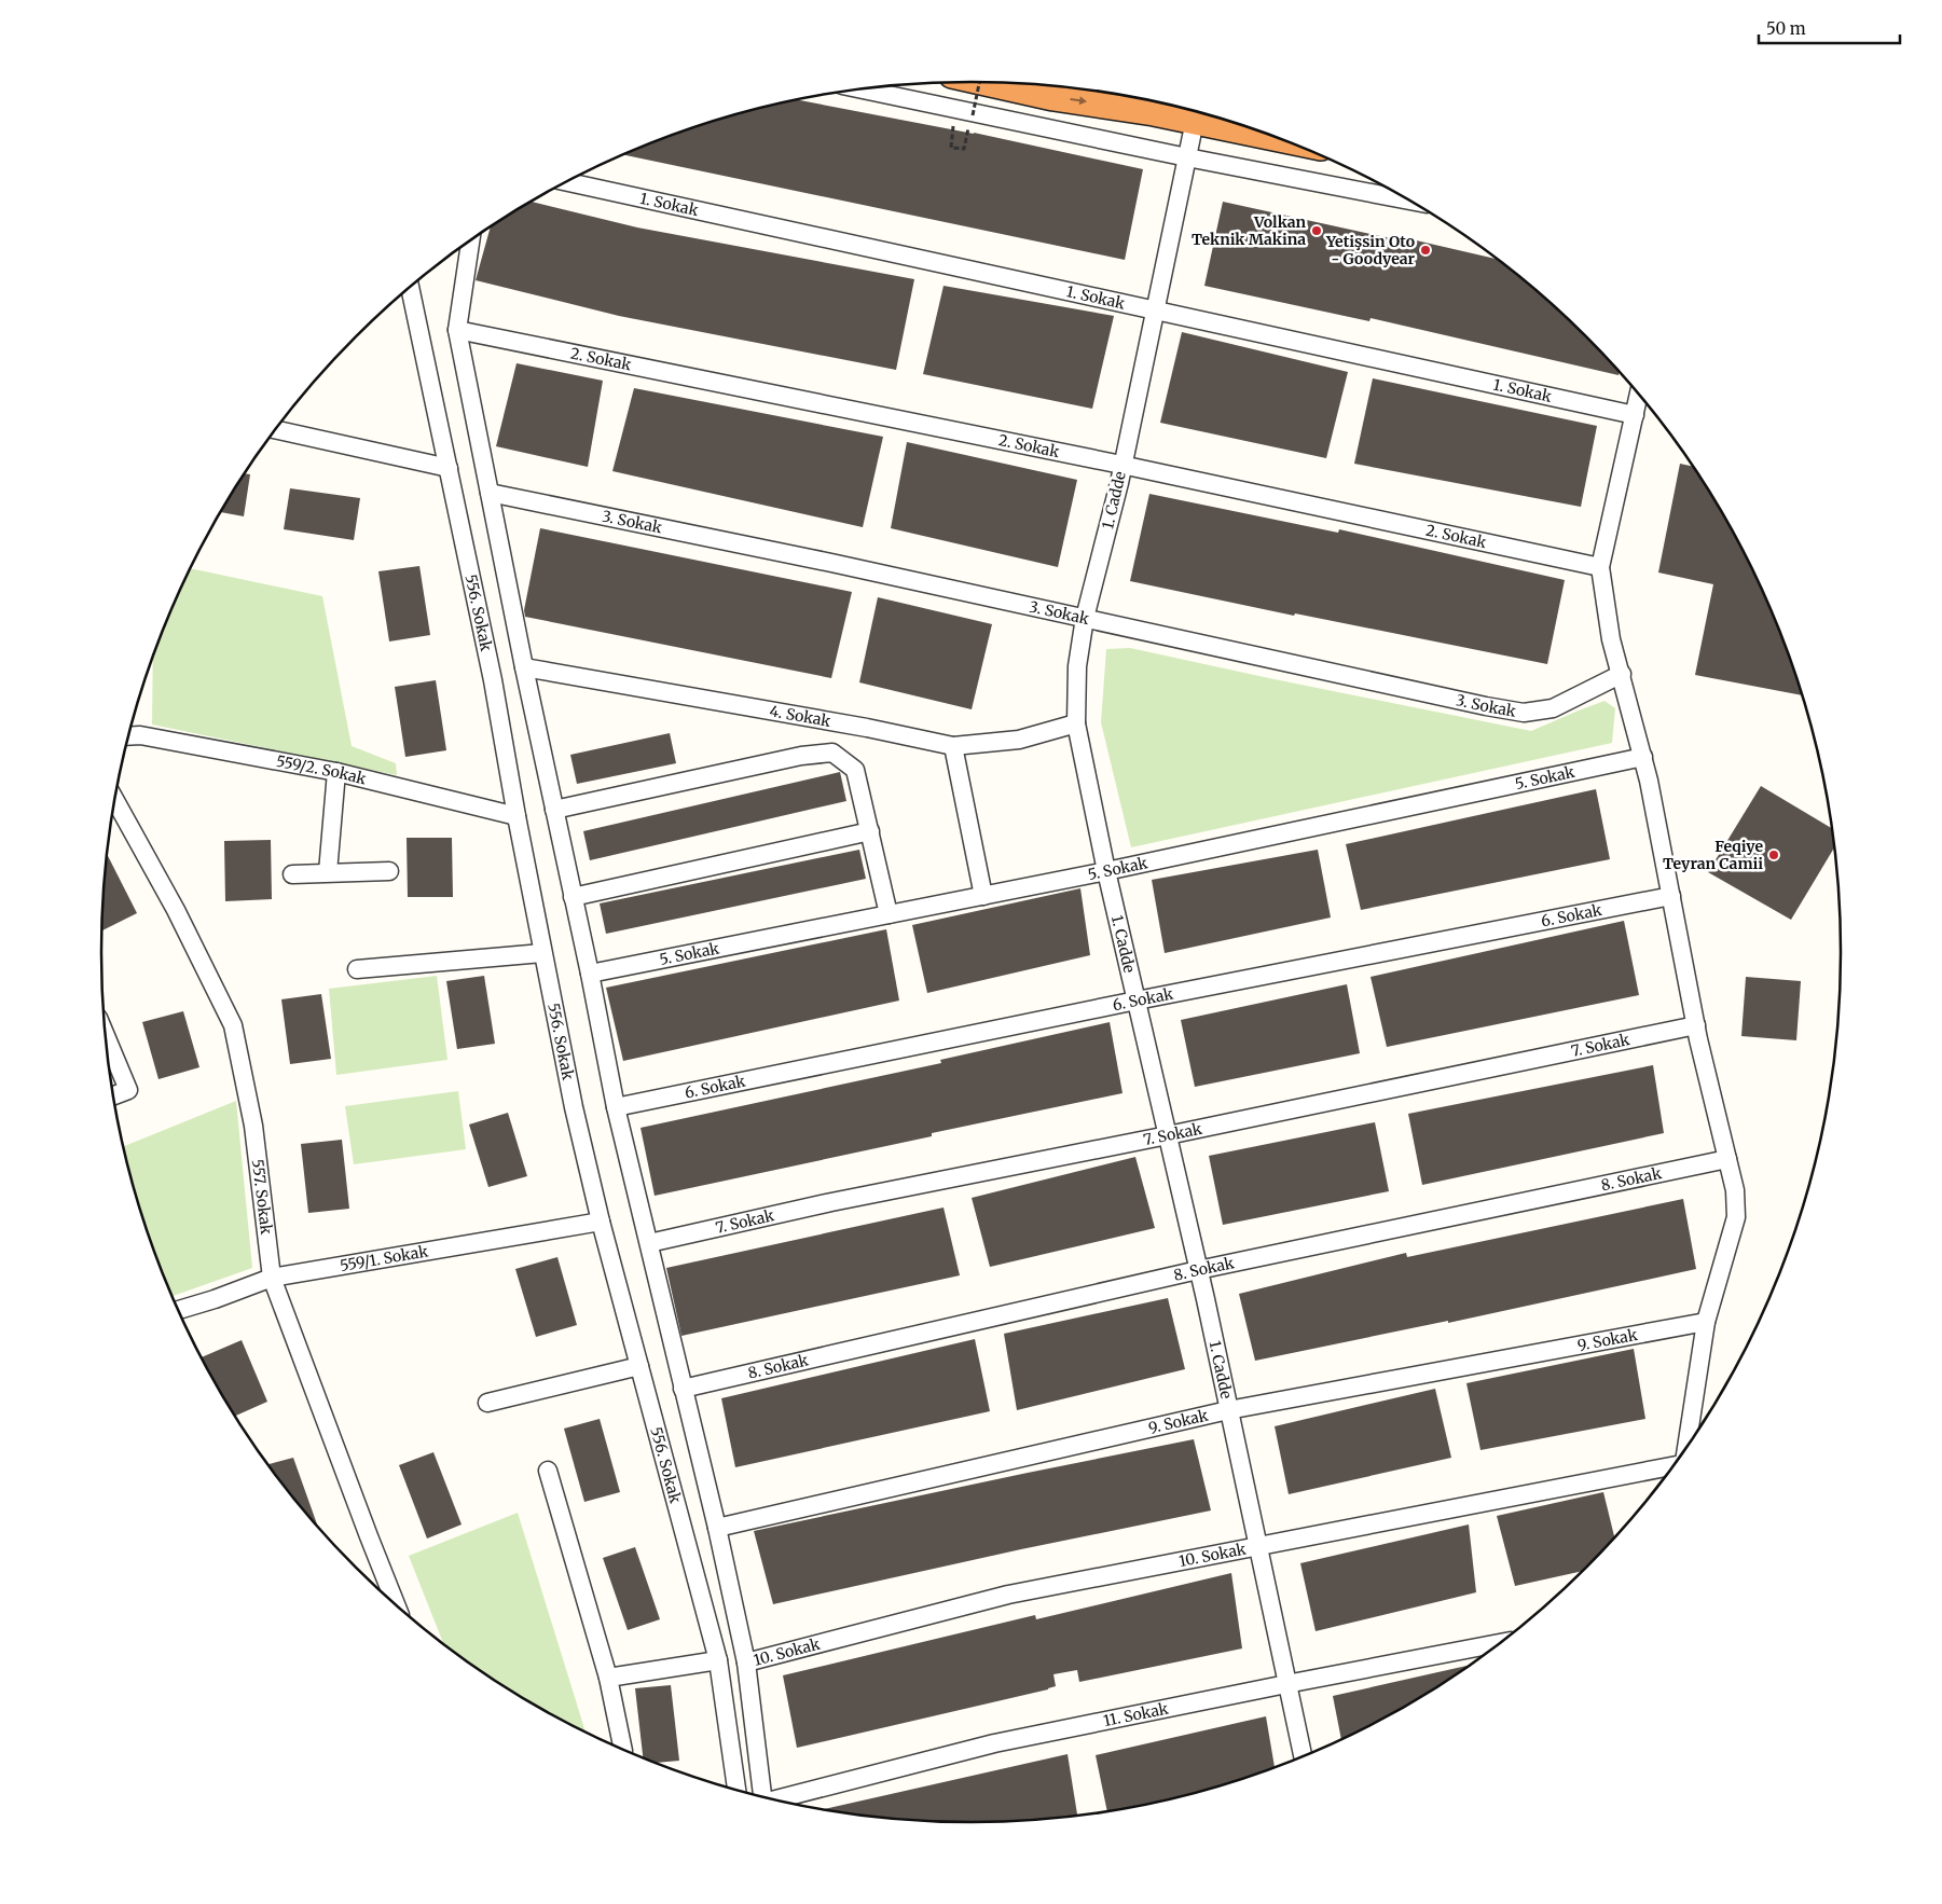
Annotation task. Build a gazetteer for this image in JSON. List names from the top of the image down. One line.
{"streets":{"street":["1. Sokak","2. Sokak","1. Cadde","3. Sokak","556. Sokak","4. Sokak","559/2. Sokak","5. Sokak","6. Sokak","7. Sokak","8. Sokak","557. Sokak","559/1. Sokak","9. Sokak","10. Sokak","11. Sokak"]},"crossings":[["1. Sokak","1. Cadde"],["2. Sokak","1. Cadde"],["1. Cadde","3. Sokak"],["1. Cadde","4. Sokak"],["1. Cadde","5. Sokak"],["1. Cadde","6. Sokak"],["1. Cadde","7. Sokak"],["1. Cadde","8. Sokak"],["1. Cadde","9. Sokak"],["1. Cadde","10. Sokak"],["1. Cadde","11. Sokak"],["556. Sokak","559/2. Sokak"],["556. Sokak","559/1. Sokak"],["557. Sokak","559/1. Sokak"]],"places":["Volkan Teknik Makina","Yetişsin Oto - Goodyear","Feqiye Teyran Camii"],"scale_bar":"50 m"}
